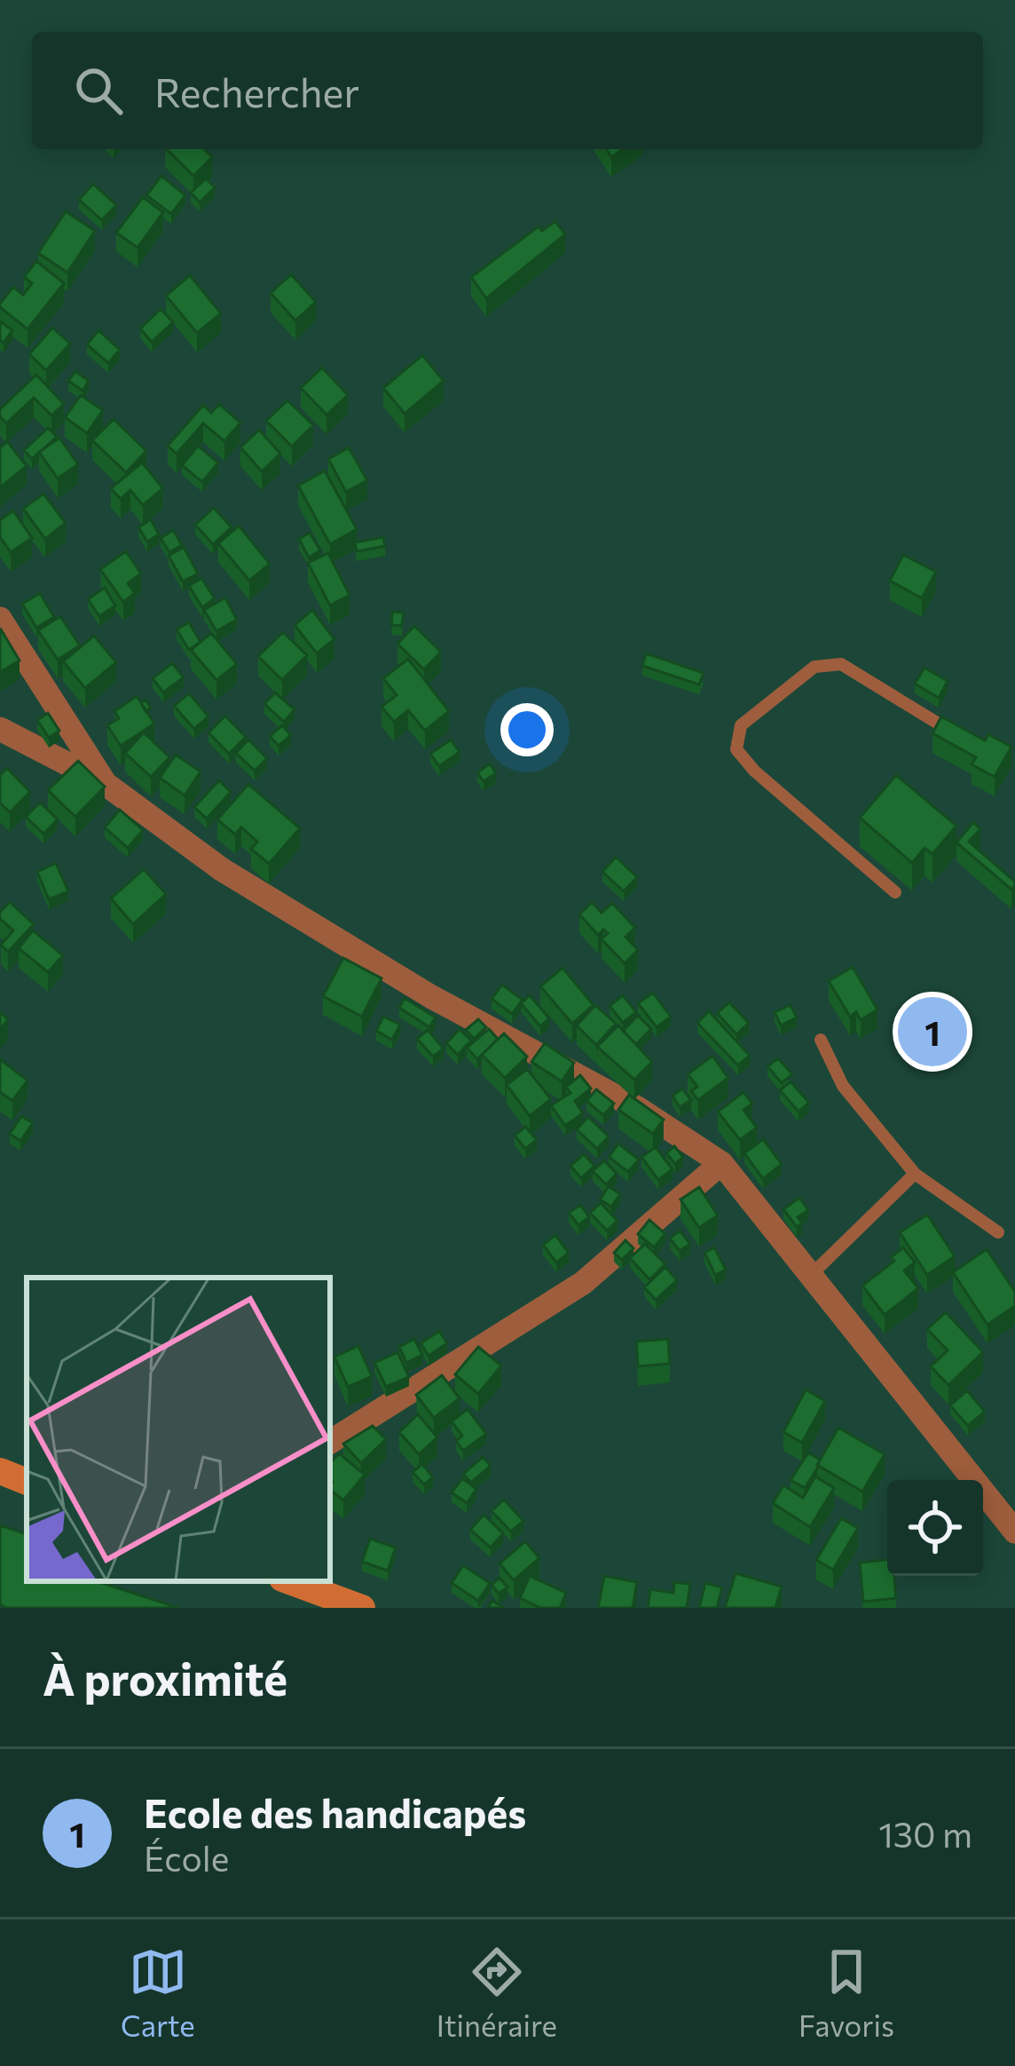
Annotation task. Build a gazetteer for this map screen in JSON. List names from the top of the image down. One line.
{"page":{"search":"Rechercher","pins":"1","heading":"À proximité","list":[{"mark":"1","name":"Ecole des handicapés","note":"École","value":"130 m"}],"nav":["Carte","Itinéraire","Favoris"]}}
